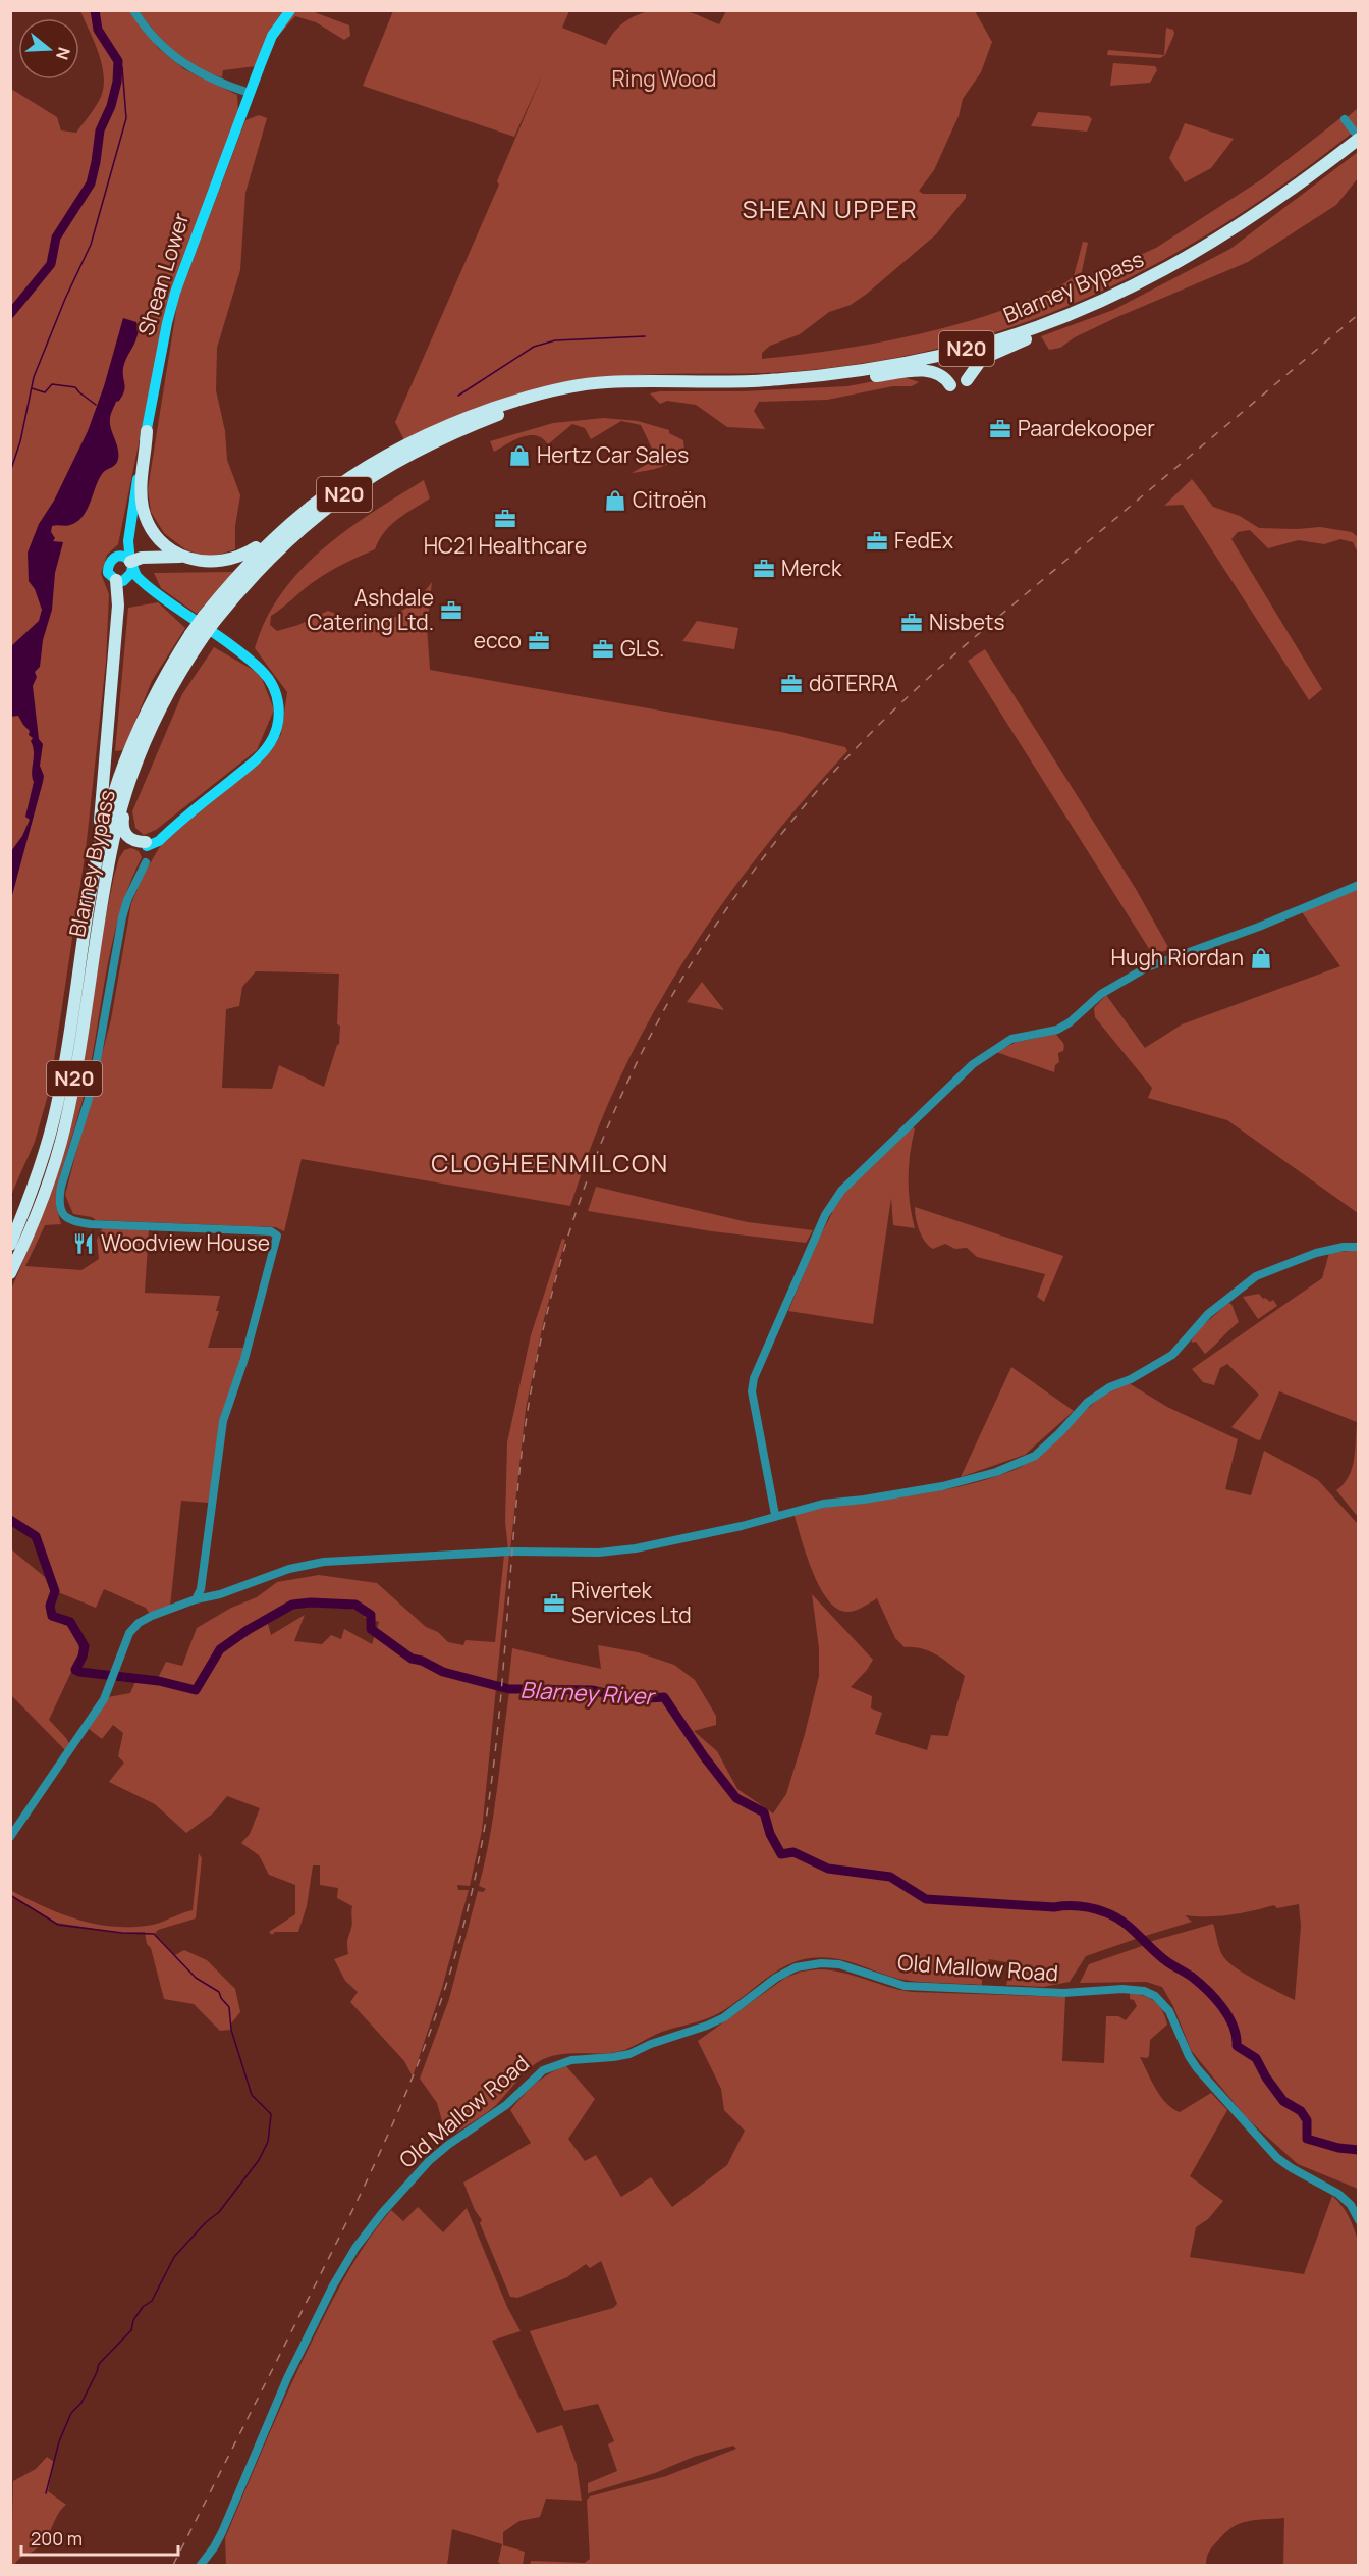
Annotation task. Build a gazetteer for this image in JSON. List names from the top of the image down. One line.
{"streets":{"highway":["Blarney Bypass","N20"],"main road":["Shean Lower"],"street":["Old Mallow Road"]},"districts":["SHEAN UPPER","CLOGHEENMILCON"],"water":["Blarney River"],"parks":["Ring Wood"],"places":{"office":["Paardekooper","HC21 Healthcare","FedEx","Merck","Ashdale Catering Ltd.","Nisbets","ecco","GLS.","dōTERRA","Rivertek Services Ltd"],"shop":["Hertz Car Sales","Citroën","Hugh Riordan"],"restaurant":["Woodview House"]},"scale_bar":"200 m","north":"right"}
